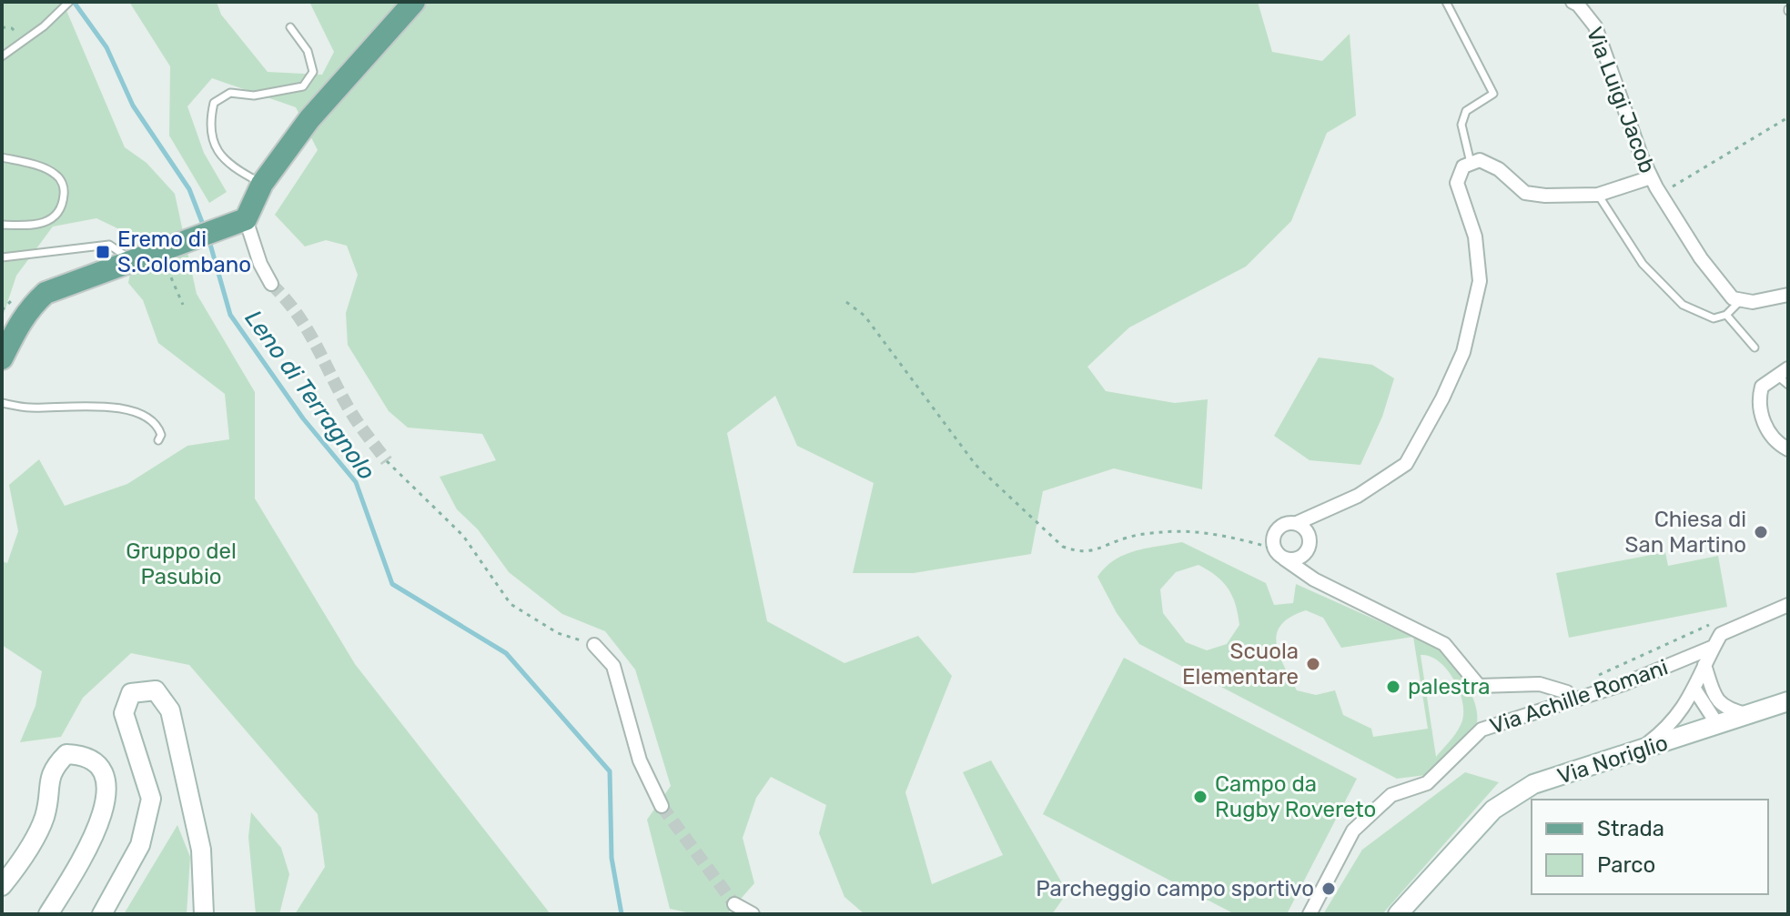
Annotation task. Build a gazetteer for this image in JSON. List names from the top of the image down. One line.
{"streets":{"street":["Via Luigi Jacob","Via Achille Romani","Via Noriglio"]},"water":["Leno di Terragnolo"],"parks":["Gruppo del Pasubio"],"places":{"transit":["Eremo di S.Colombano"],"other":["Chiesa di San Martino","Scuola Elementare","palestra","Campo da Rugby Rovereto","Parcheggio campo sportivo"]},"legend":["Strada","Parco"]}
